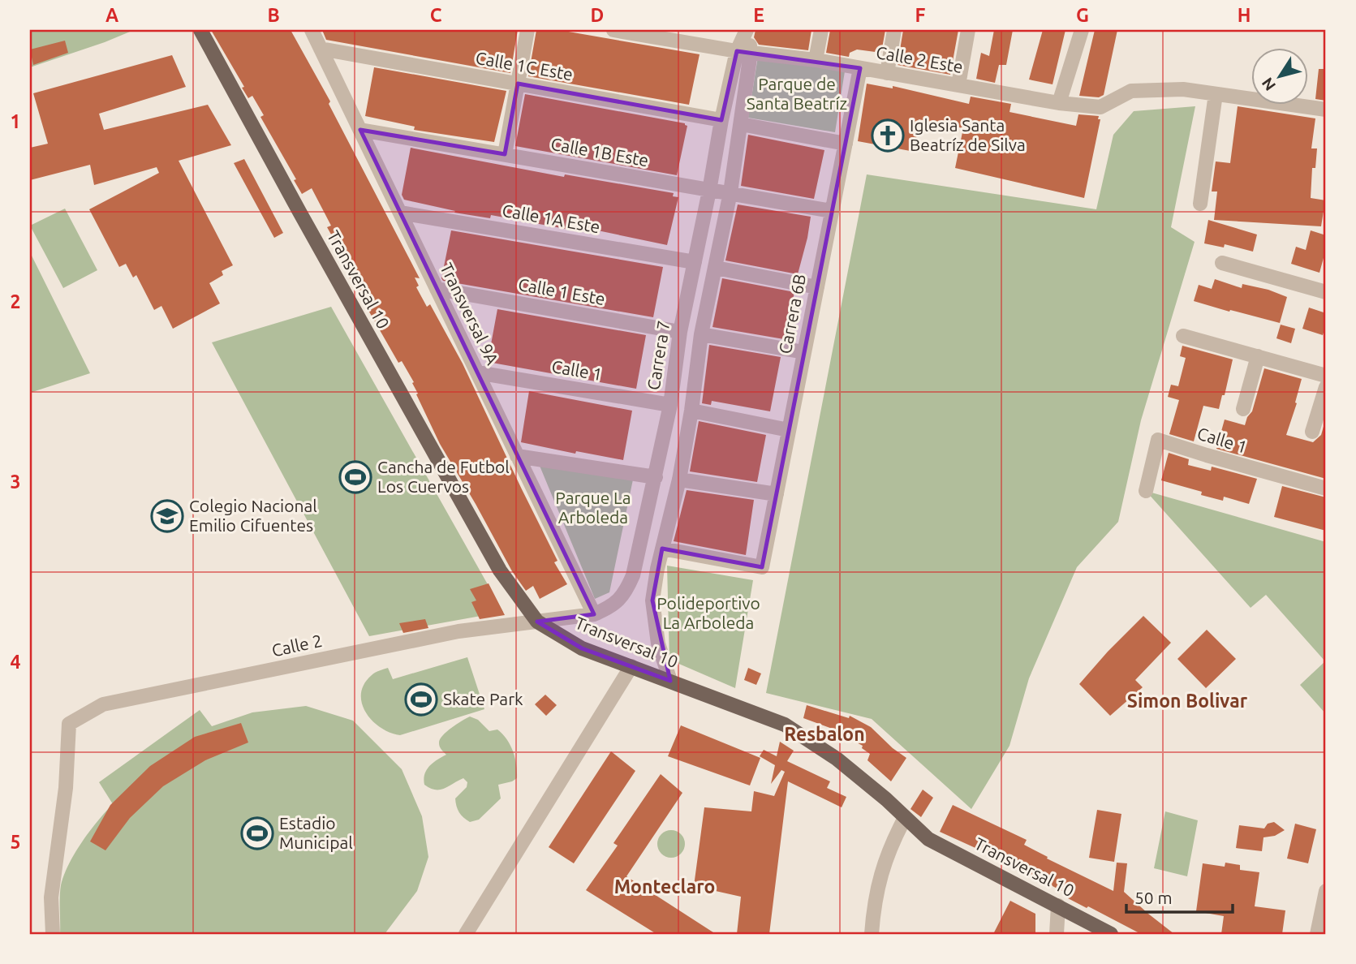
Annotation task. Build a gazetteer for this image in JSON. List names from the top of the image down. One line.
{"streets":{"main road":["Transversal 10"],"street":["Calle 2 Este","Calle 1C Este","Calle 1B Este","Calle 1A Este","Calle 1 Este","Transversal 9A","Carrera 6B","Carrera 7","Calle 1","Calle 2"]},"crossings":[["Calle 2 Este","Carrera 6B"],["Calle 2 Este","Carrera 7"],["Calle 1C Este","Transversal 9A"],["Calle 1C Este","Carrera 7"],["Calle 1B Este","Transversal 9A"],["Calle 1B Este","Carrera 6B"],["Calle 1B Este","Carrera 7"],["Calle 1A Este","Transversal 9A"],["Calle 1A Este","Carrera 7"],["Transversal 10","Carrera 7"],["Transversal 10","Calle 2"],["Calle 1 Este","Transversal 9A"],["Calle 1 Este","Carrera 7"],["Transversal 9A","Carrera 7"],["Transversal 9A","Calle 1"],["Carrera 6B","Carrera 7"],["Carrera 7","Calle 1"],["Carrera 7","Calle 2"]],"districts":["Simon Bolivar","Resbalon","Monteclaro"],"parks":["Parque de Santa Beatríz","Parque La Arboleda","Polideportivo La Arboleda"],"places":{"church":["Iglesia Santa Beatríz de Silva"],"sports":["Cancha de Futbol Los Cuervos","Skate Park","Estadio Municipal"],"school or university":["Colegio Nacional Emilio Cifuentes"]},"scale_bar":"50 m","north":"bottom left","grid":{"columns":["A","B","C","D","E","F","G","H"],"rows":["1","2","3","4","5"]}}
